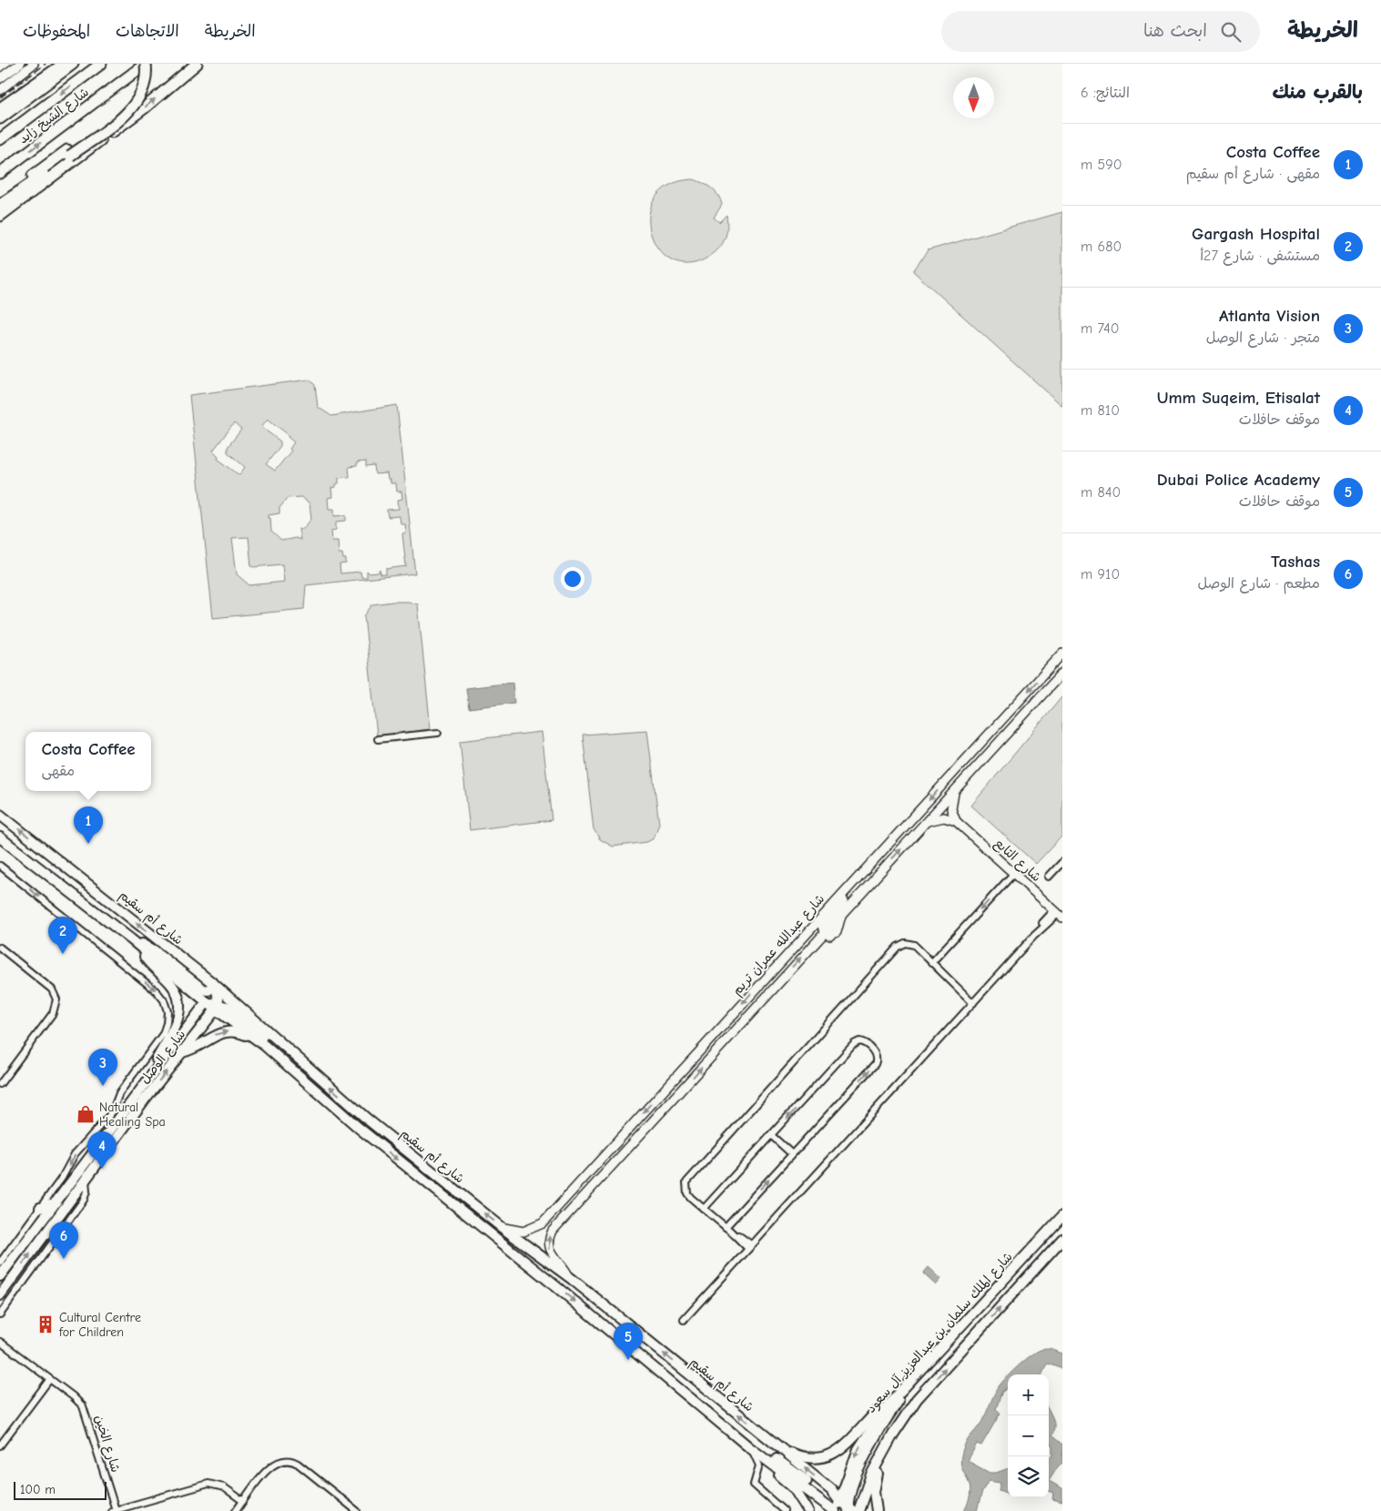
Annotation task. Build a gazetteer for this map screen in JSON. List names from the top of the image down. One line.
{"streets":{"highway":["شارع الشيخ زايد"],"main road":["شارع أم سقيم","شارع الوصل","شارع الملك سلمان بن عبدالعزيز آل سعود"],"street":["شارع التابع","شارع عبدالله عمران تريم","شارع الخين"]},"crossings":[["شارع أم سقيم","شارع عبدالله عمران تريم"],["شارع أم سقيم","شارع الوصل"]],"places":{"shop":["Natural Healing Spa"],"building":["Cultural Centre for Children"]},"scale_bar":"100 m","north":"bottom","page":{"header":"الخريطة","search":"ابحث هنا","nav":["الخريطة","الاتجاهات","المحفوظات"],"heading":["بالقرب منك","النتائج: 6"],"list":[{"mark":"1","name":"Costa Coffee","note":"مقهى · شارع أم سقيم","value":"590 m"},{"mark":"2","name":"Gargash Hospital","note":"مستشفى · شارع 27أ","value":"680 m"},{"mark":"3","name":"Atlanta Vision","note":"متجر · شارع الوصل","value":"740 m"},{"mark":"4","name":"Umm Suqeim, Etisalat","note":"موقف حافلات","value":"810 m"},{"mark":"5","name":"Dubai Police Academy","note":"موقف حافلات","value":"840 m"},{"mark":"6","name":"Tashas","note":"مطعم · شارع الوصل","value":"910 m"}],"popup":["Costa Coffee","مقهى"],"pins":["1","2","3","4","6","5"],"map_buttons":["+","−"],"scale":"100 m"}}
